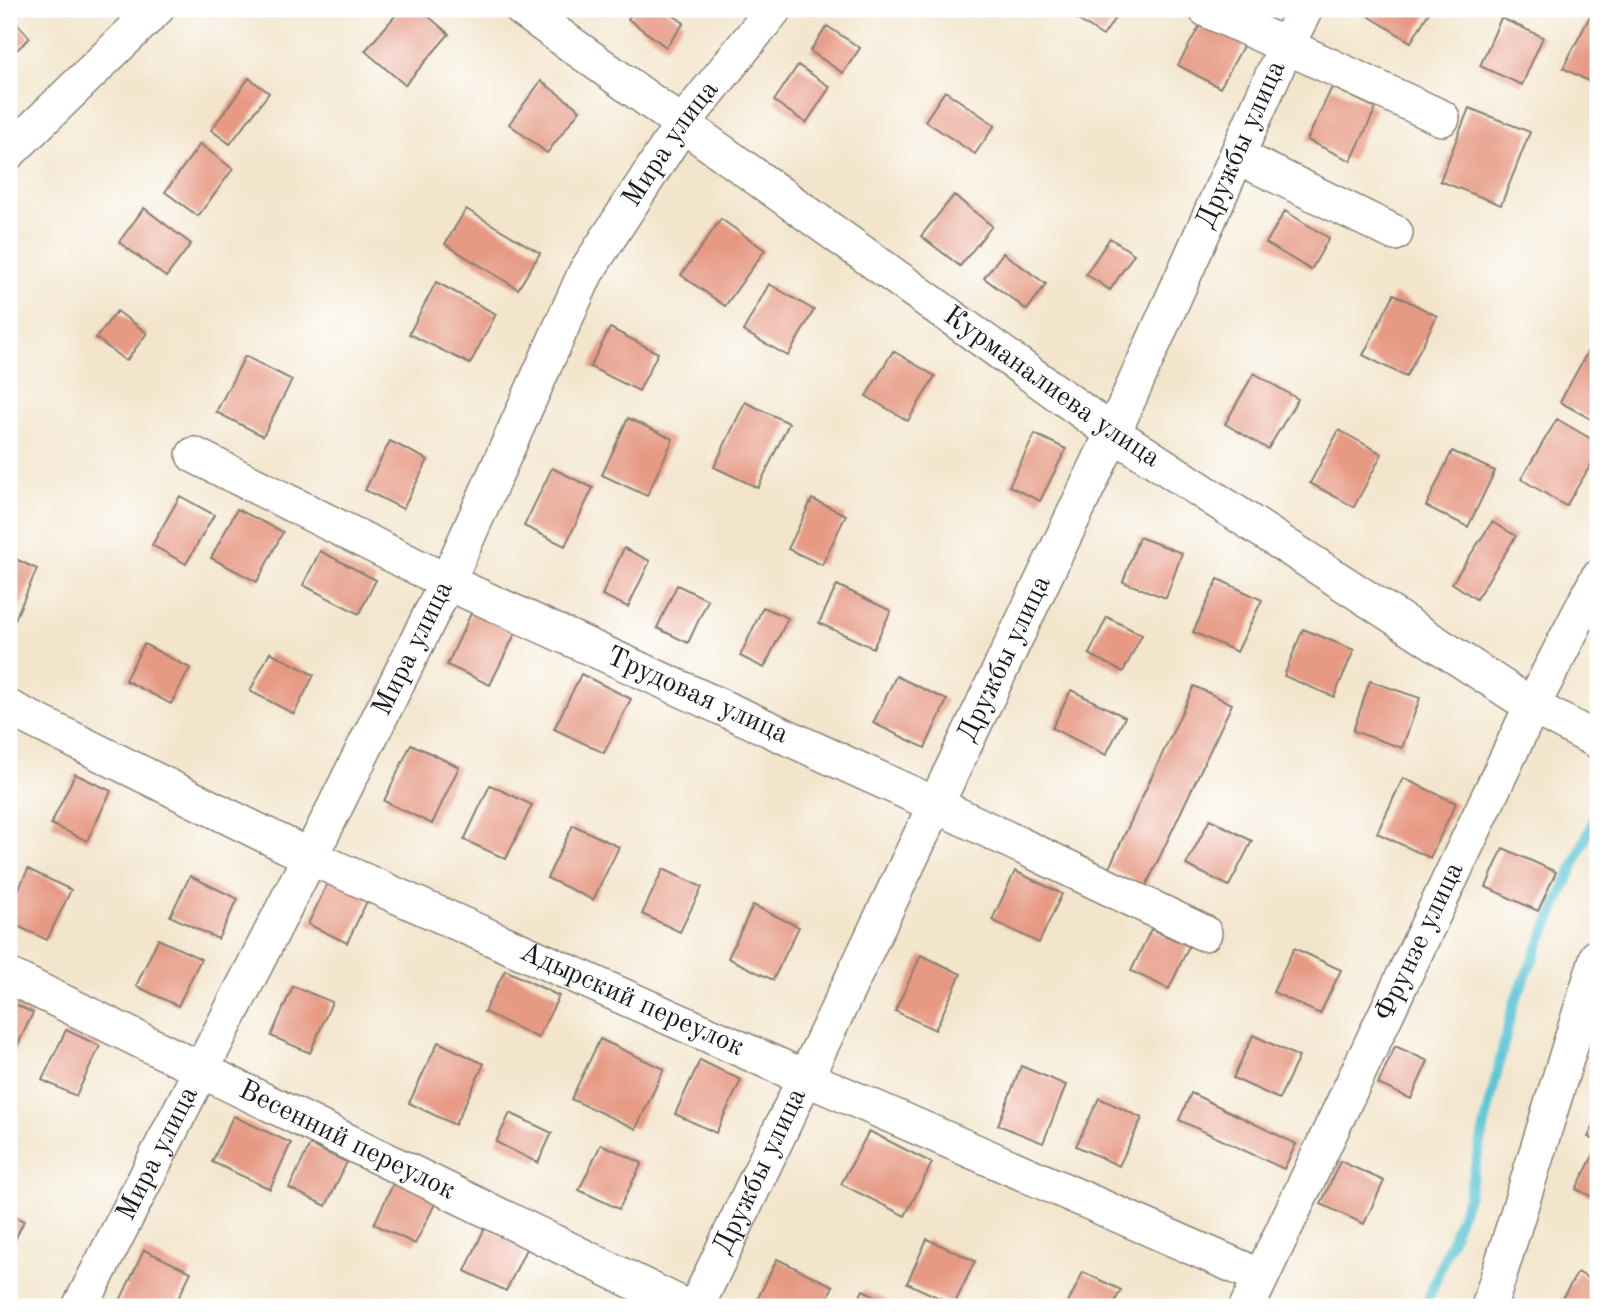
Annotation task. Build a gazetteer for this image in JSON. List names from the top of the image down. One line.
{"streets":{"street":["Дружбы улица","Мира улица","Курманалиева улица","Трудовая улица","Фрунзе улица","Адырский переулок","Весенний переулок"]},"crossings":[["Дружбы улица","Курманалиева улица"],["Дружбы улица","Трудовая улица"],["Дружбы улица","Адырский переулок"],["Мира улица","Курманалиева улица"],["Мира улица","Трудовая улица"],["Мира улица","Адырский переулок"],["Мира улица","Весенний переулок"],["Курманалиева улица","Фрунзе улица"],["Фрунзе улица","Адырский переулок"]]}
